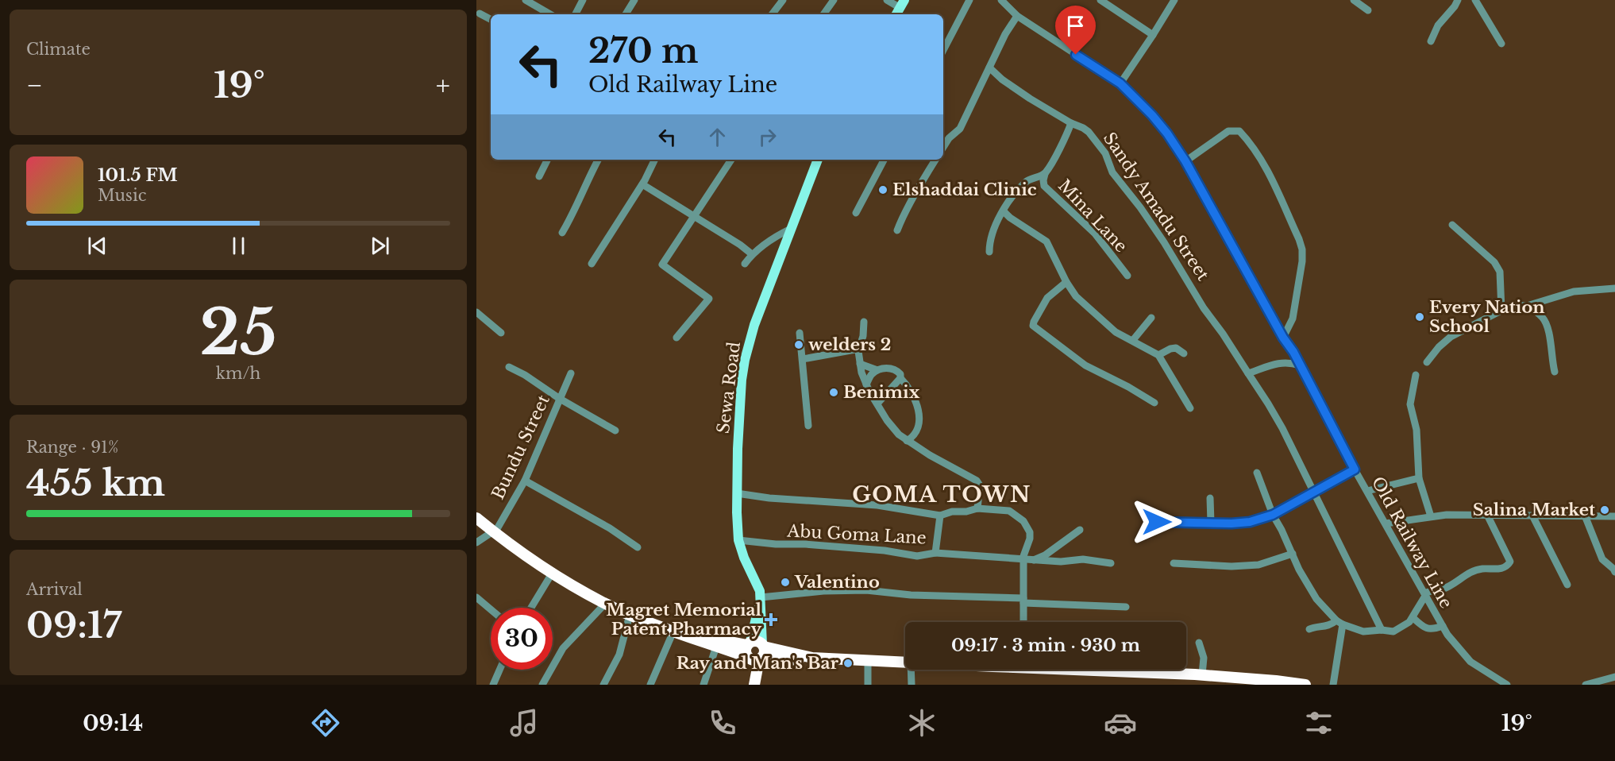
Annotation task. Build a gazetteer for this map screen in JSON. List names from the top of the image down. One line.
{"streets":{"main road":["Sewa Road"],"street":["Sandy Amadu Street","Mina Lane","Bundu Street","Abu Goma Lane","Old Railway Line"]},"crossings":[["Sewa Road","Abu Goma Lane"]],"districts":["GOMA TOWN"],"places":{"other":["Elshaddai Clinic","Every Nation School","welders 2","Benimix","Salina Market","Valentino","Ray and Man's Bar"],"health":["Magret Memorial Patent Pharmacy"]},"page":{"tile":["Climate",["25","km/h"],["Range · 91%","455 km"],["Arrival","09:17"]],"turn":["270 m","Old Railway Line"],"heat":["−","19°","+"],"song":["101.5 FM","Music"],"limit":"30","trip":"09:17 · 3 min · 930 m","tabs":["09:14","19°"]}}
